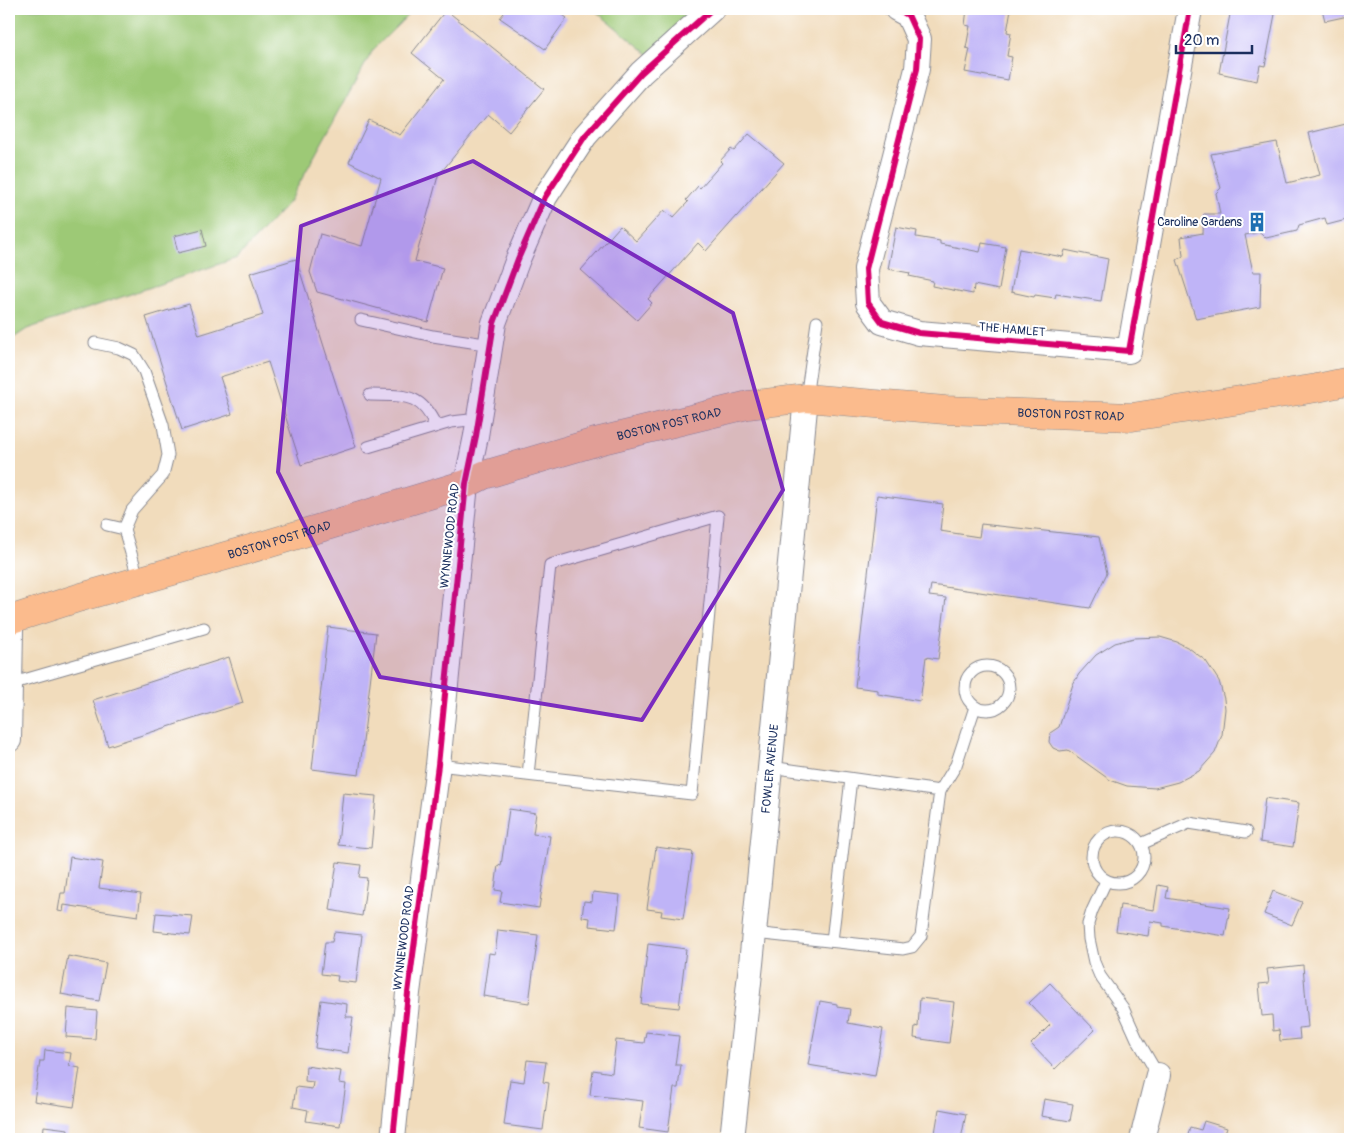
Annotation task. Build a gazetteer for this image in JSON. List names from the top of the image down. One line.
{"streets":{"main road":["BOSTON POST ROAD"],"street":["THE HAMLET","WYNNEWOOD ROAD","FOWLER AVENUE"]},"crossings":[["BOSTON POST ROAD","WYNNEWOOD ROAD"],["BOSTON POST ROAD","FOWLER AVENUE"]],"places":{"building":["Caroline Gardens"]},"scale_bar":"20 m"}
